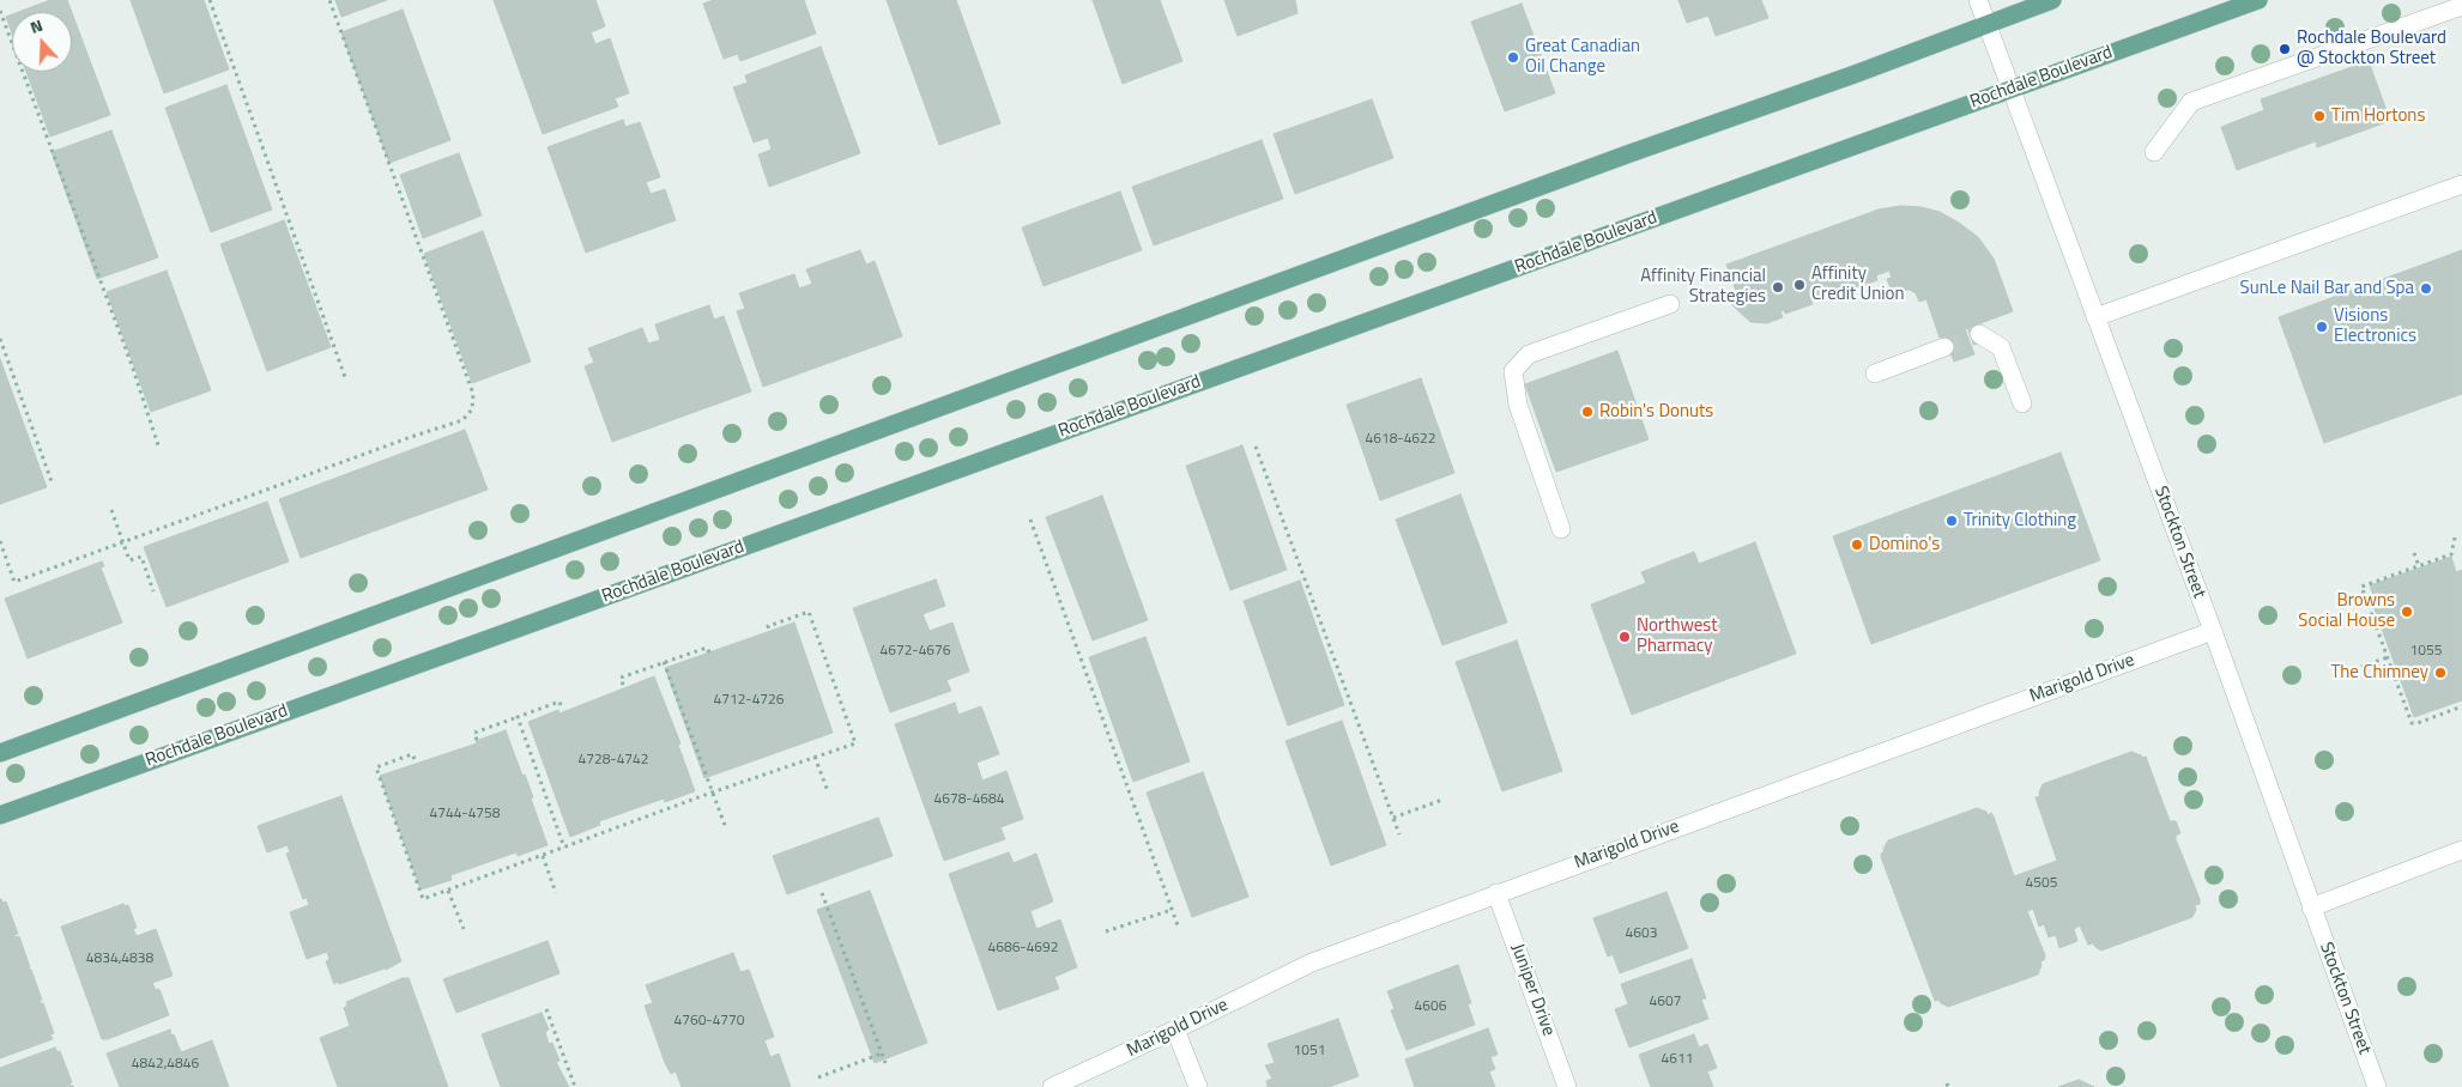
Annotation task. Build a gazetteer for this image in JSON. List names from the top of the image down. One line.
{"streets":{"main road":["Rochdale Boulevard"],"street":["Stockton Street","Marigold Drive","Juniper Drive"]},"crossings":[["Rochdale Boulevard","Stockton Street"],["Stockton Street","Marigold Drive"],["Marigold Drive","Juniper Drive"]],"places":["Rochdale Boulevard @ Stockton Street","Great Canadian Oil Change","Tim Hortons","Affinity Credit Union","Affinity Financial Strategies","SunLe Nail Bar and Spa","Visions Electronics","Robin's Donuts","Trinity Clothing","Domino's","Browns Social House","Northwest Pharmacy","The Chimney"],"house_numbers":["4618-4622","4672-4676","1055","4712-4726","4728-4742","4678-4684","4744-4758","4505","4603","4686-4692","4834,4838","4607","4606","4760-4770","1051","4611","4842,4846"],"north":"top"}
